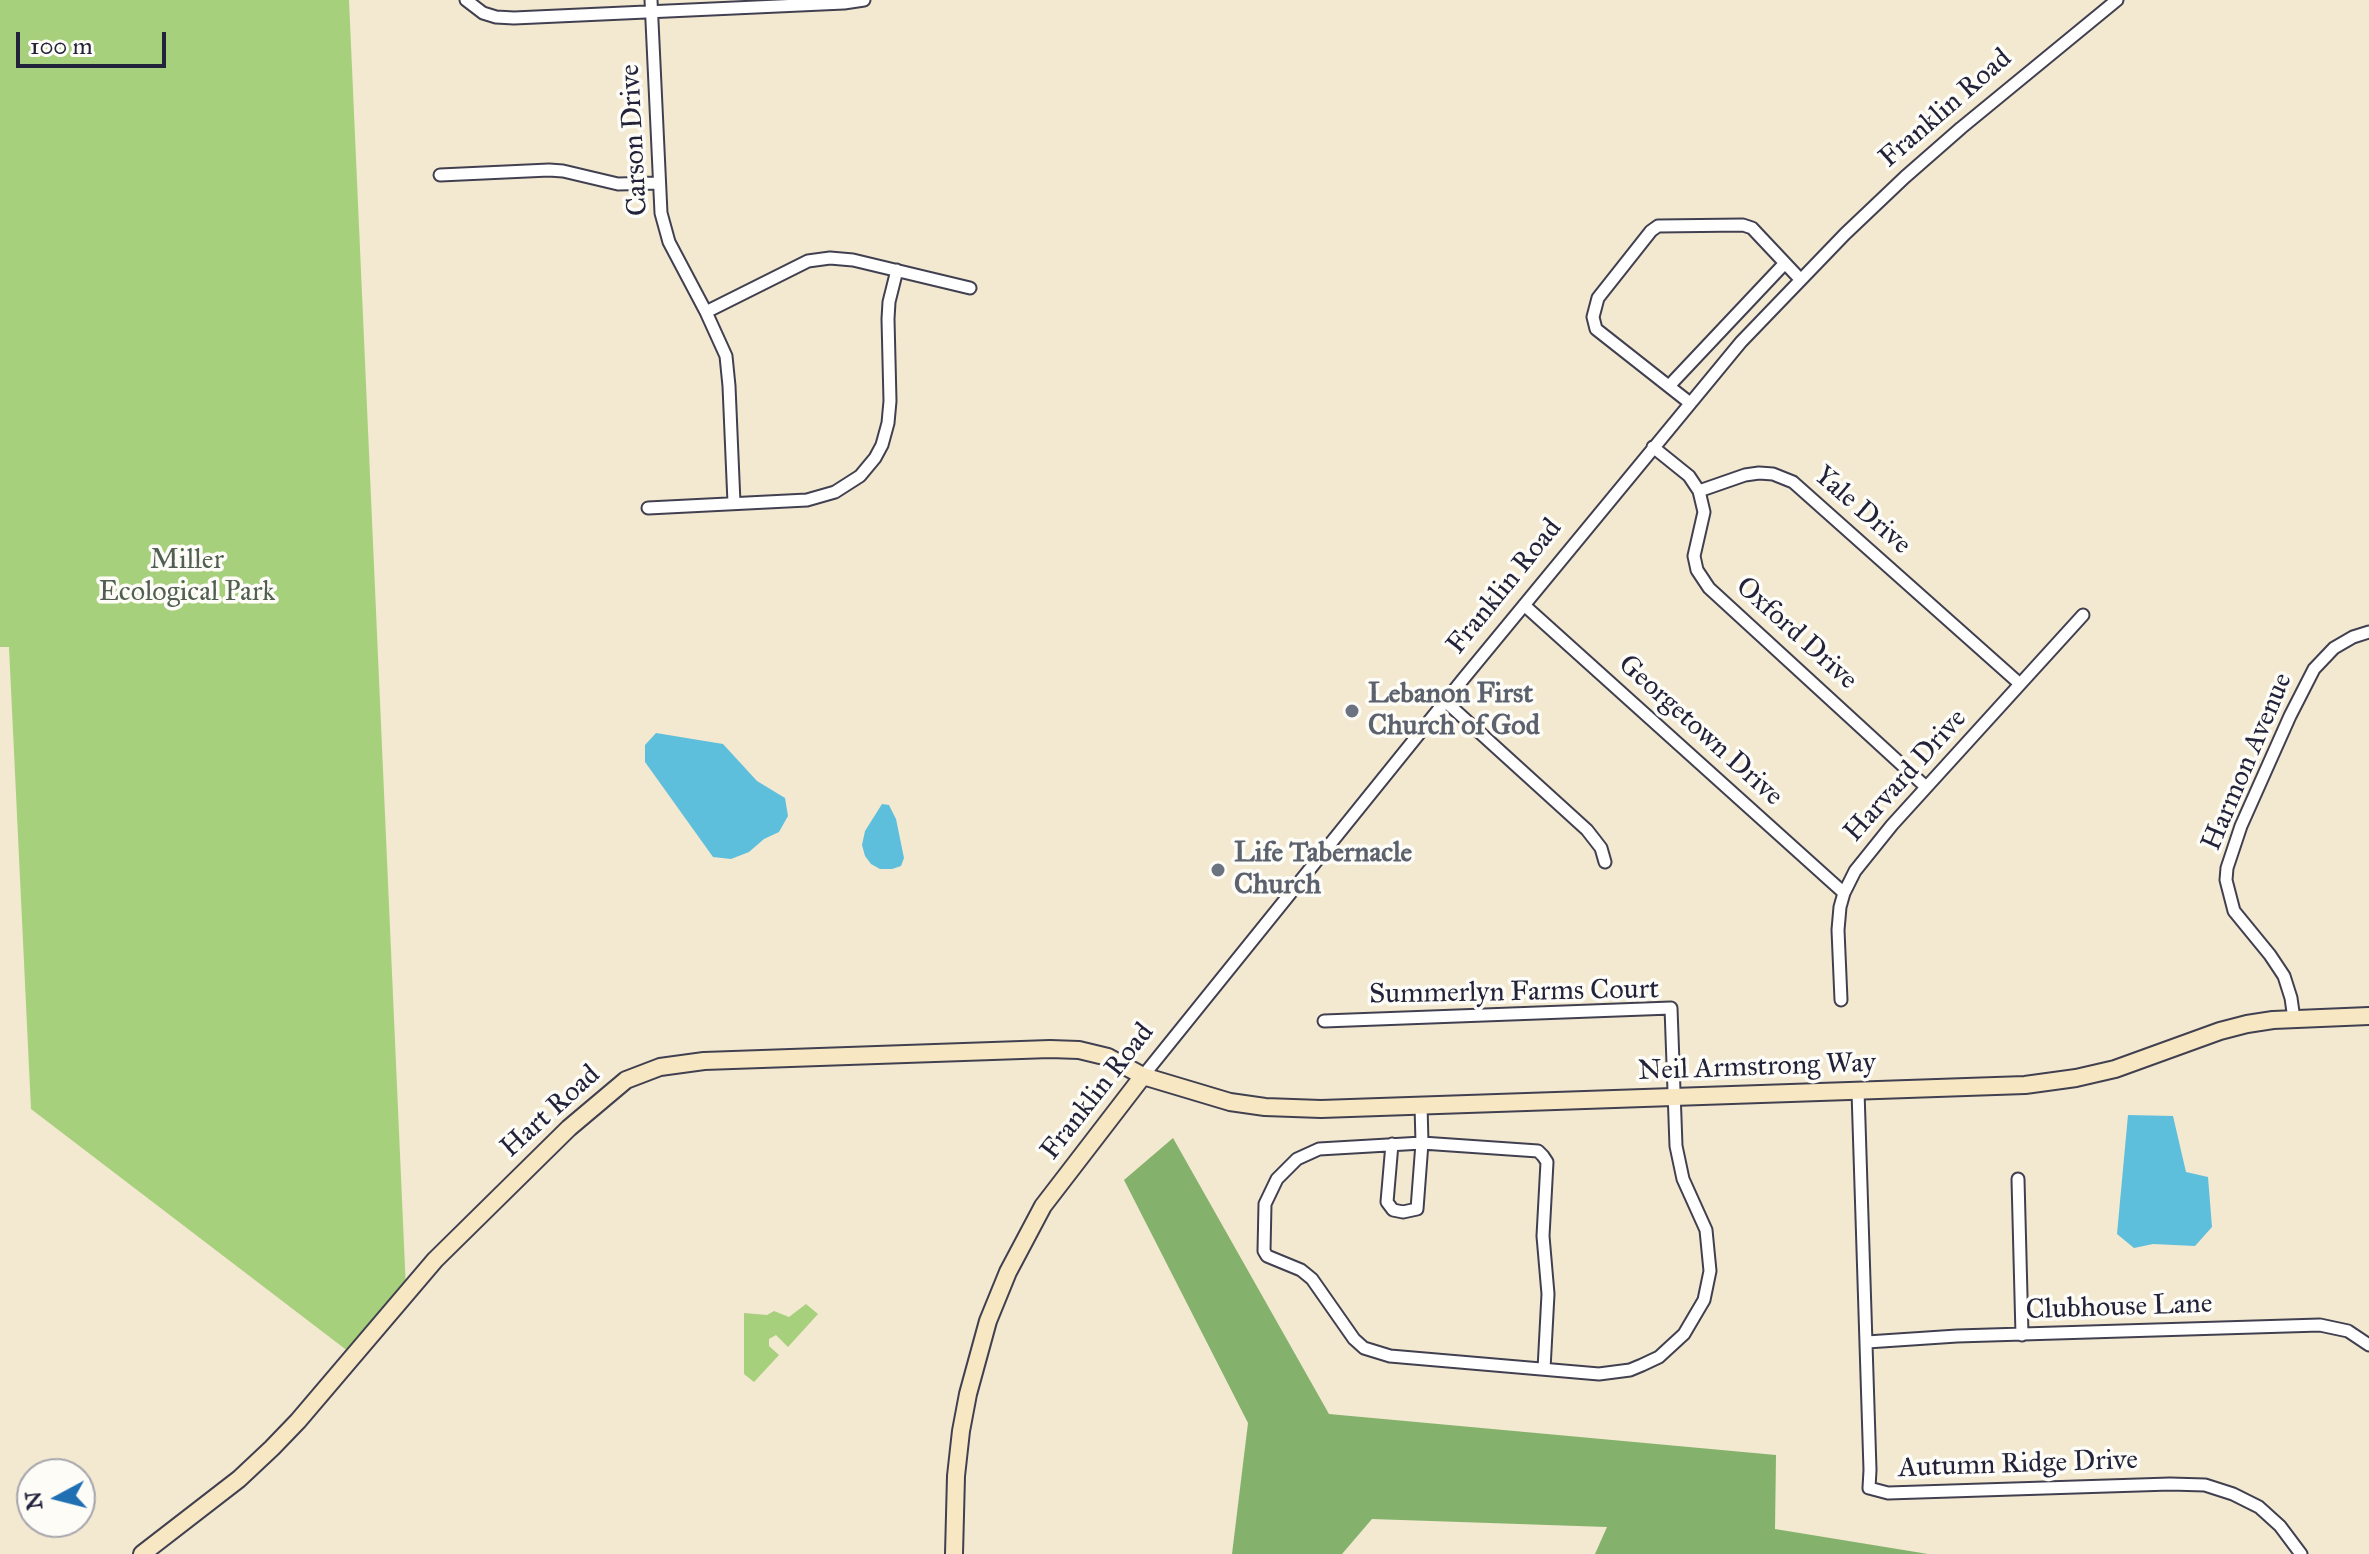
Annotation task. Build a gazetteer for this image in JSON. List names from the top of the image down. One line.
{"streets":{"main road":["Franklin Road","Neil Armstrong Way","Hart Road"],"street":["Carson Drive","Yale Drive","Oxford Drive","Georgetown Drive","Harmon Avenue","Harvard Drive","Summerlyn Farms Court","Clubhouse Lane","Autumn Ridge Drive"]},"crossings":[["Franklin Road","Georgetown Drive"],["Franklin Road","Neil Armstrong Way"],["Franklin Road","Hart Road"],["Yale Drive","Oxford Drive"],["Yale Drive","Harvard Drive"],["Oxford Drive","Harvard Drive"],["Georgetown Drive","Harvard Drive"],["Harmon Avenue","Neil Armstrong Way"],["Summerlyn Farms Court","Neil Armstrong Way"],["Neil Armstrong Way","Hart Road"],["Neil Armstrong Way","Autumn Ridge Drive"],["Clubhouse Lane","Autumn Ridge Drive"]],"parks":["Miller Ecological Park"],"places":["Lebanon First Church of God","Life Tabernacle Church"],"scale_bar":"100 m","north":"left"}
